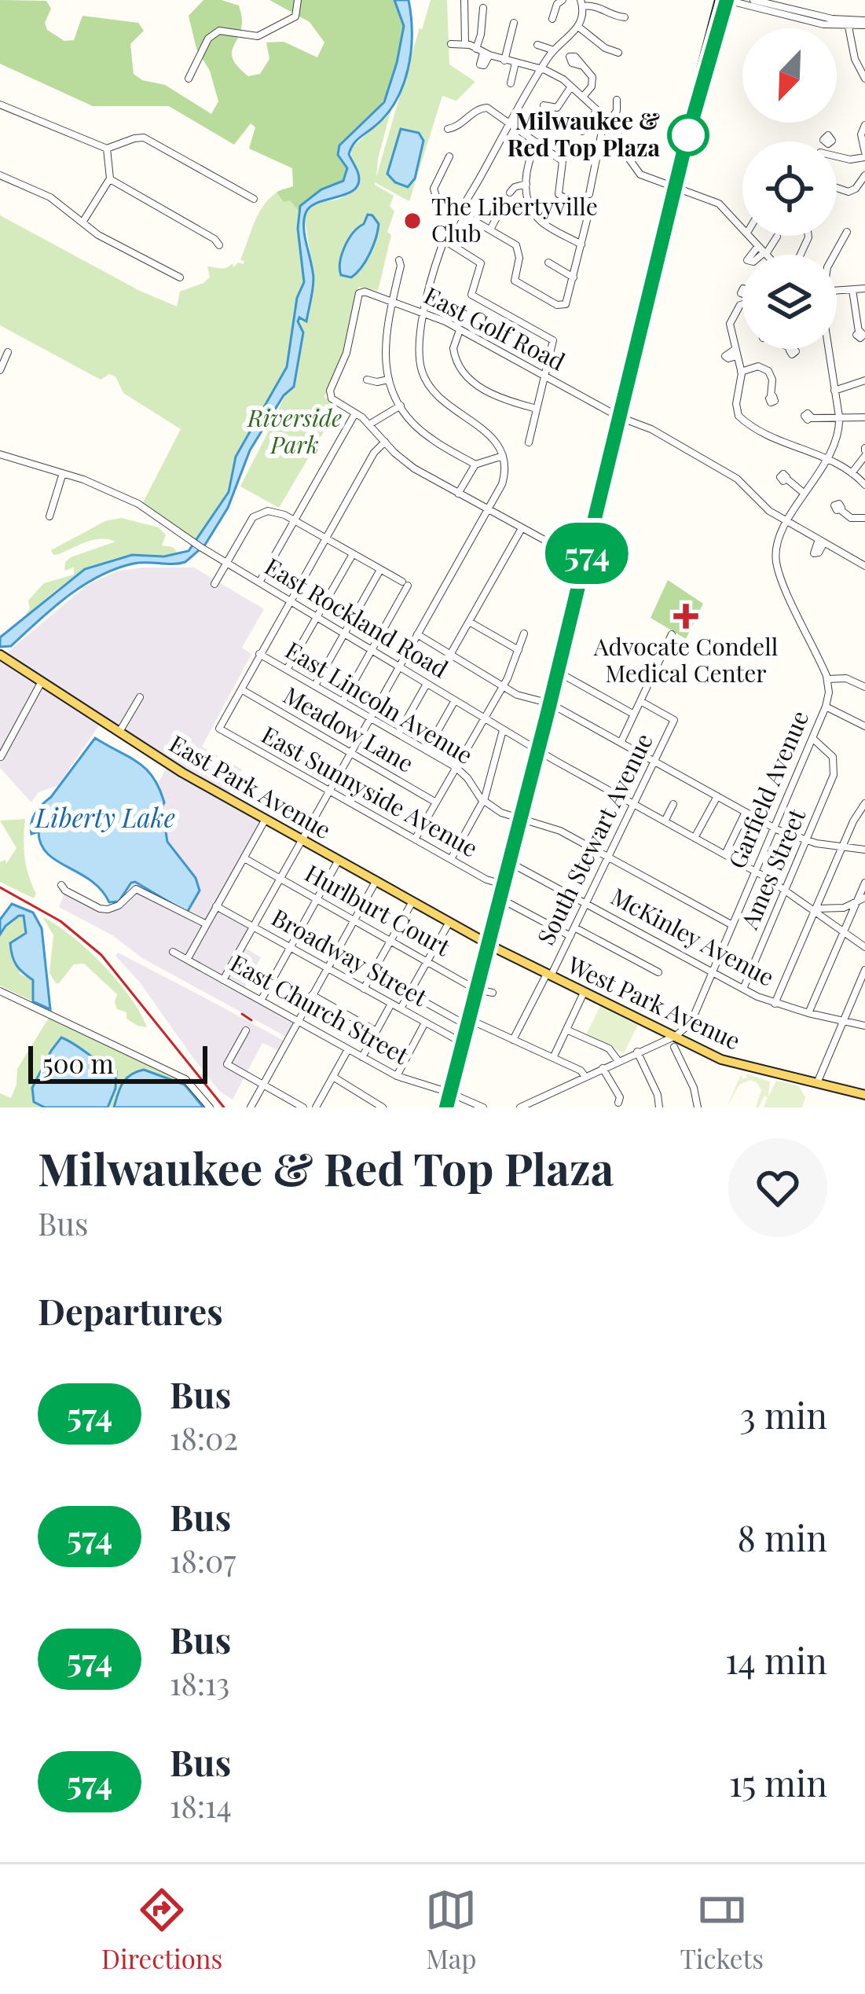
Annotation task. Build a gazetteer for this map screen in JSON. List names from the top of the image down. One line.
{"streets":{"main road":["East Park Avenue","West Park Avenue"],"street":["East Golf Road","East Rockland Road","East Lincoln Avenue","Meadow Lane","Garfield Avenue","East Sunnyside Avenue","South Stewart Avenue","Ames Street","Hurlburt Court","McKinley Avenue","Broadway Street","East Church Street"]},"crossings":[["East Golf Road","Garfield Avenue"],["East Rockland Road","Garfield Avenue"],["East Rockland Road","South Stewart Avenue"],["East Rockland Road","Ames Street"],["East Lincoln Avenue","Garfield Avenue"],["East Lincoln Avenue","South Stewart Avenue"],["Meadow Lane","East Sunnyside Avenue"],["East Park Avenue","West Park Avenue"],["Garfield Avenue","Ames Street"],["Garfield Avenue","McKinley Avenue"],["Garfield Avenue","West Park Avenue"],["South Stewart Avenue","McKinley Avenue"],["South Stewart Avenue","West Park Avenue"],["Ames Street","McKinley Avenue"]],"water":["Liberty Lake"],"parks":["Riverside Park"],"places":{"other":["Milwaukee & Red Top Plaza","The Libertyville Club"],"health":["Advocate Condell Medical Center"]},"lines":["bus line 574"],"scale_bar":"500 m","north":"bottom left","page":{"on_map":"574","scale":"500 m","heading":[["Milwaukee & Red Top Plaza","Bus"],"Departures"],"list":[{"mark":"574","name":"Bus","note":"18:02","value":"3 min"},{"mark":"574","name":"Bus","note":"18:07","value":"8 min"},{"mark":"574","name":"Bus","note":"18:13","value":"14 min"},{"mark":"574","name":"Bus","note":"18:14","value":"15 min"}],"tabs":["Directions","Map","Tickets"]}}
